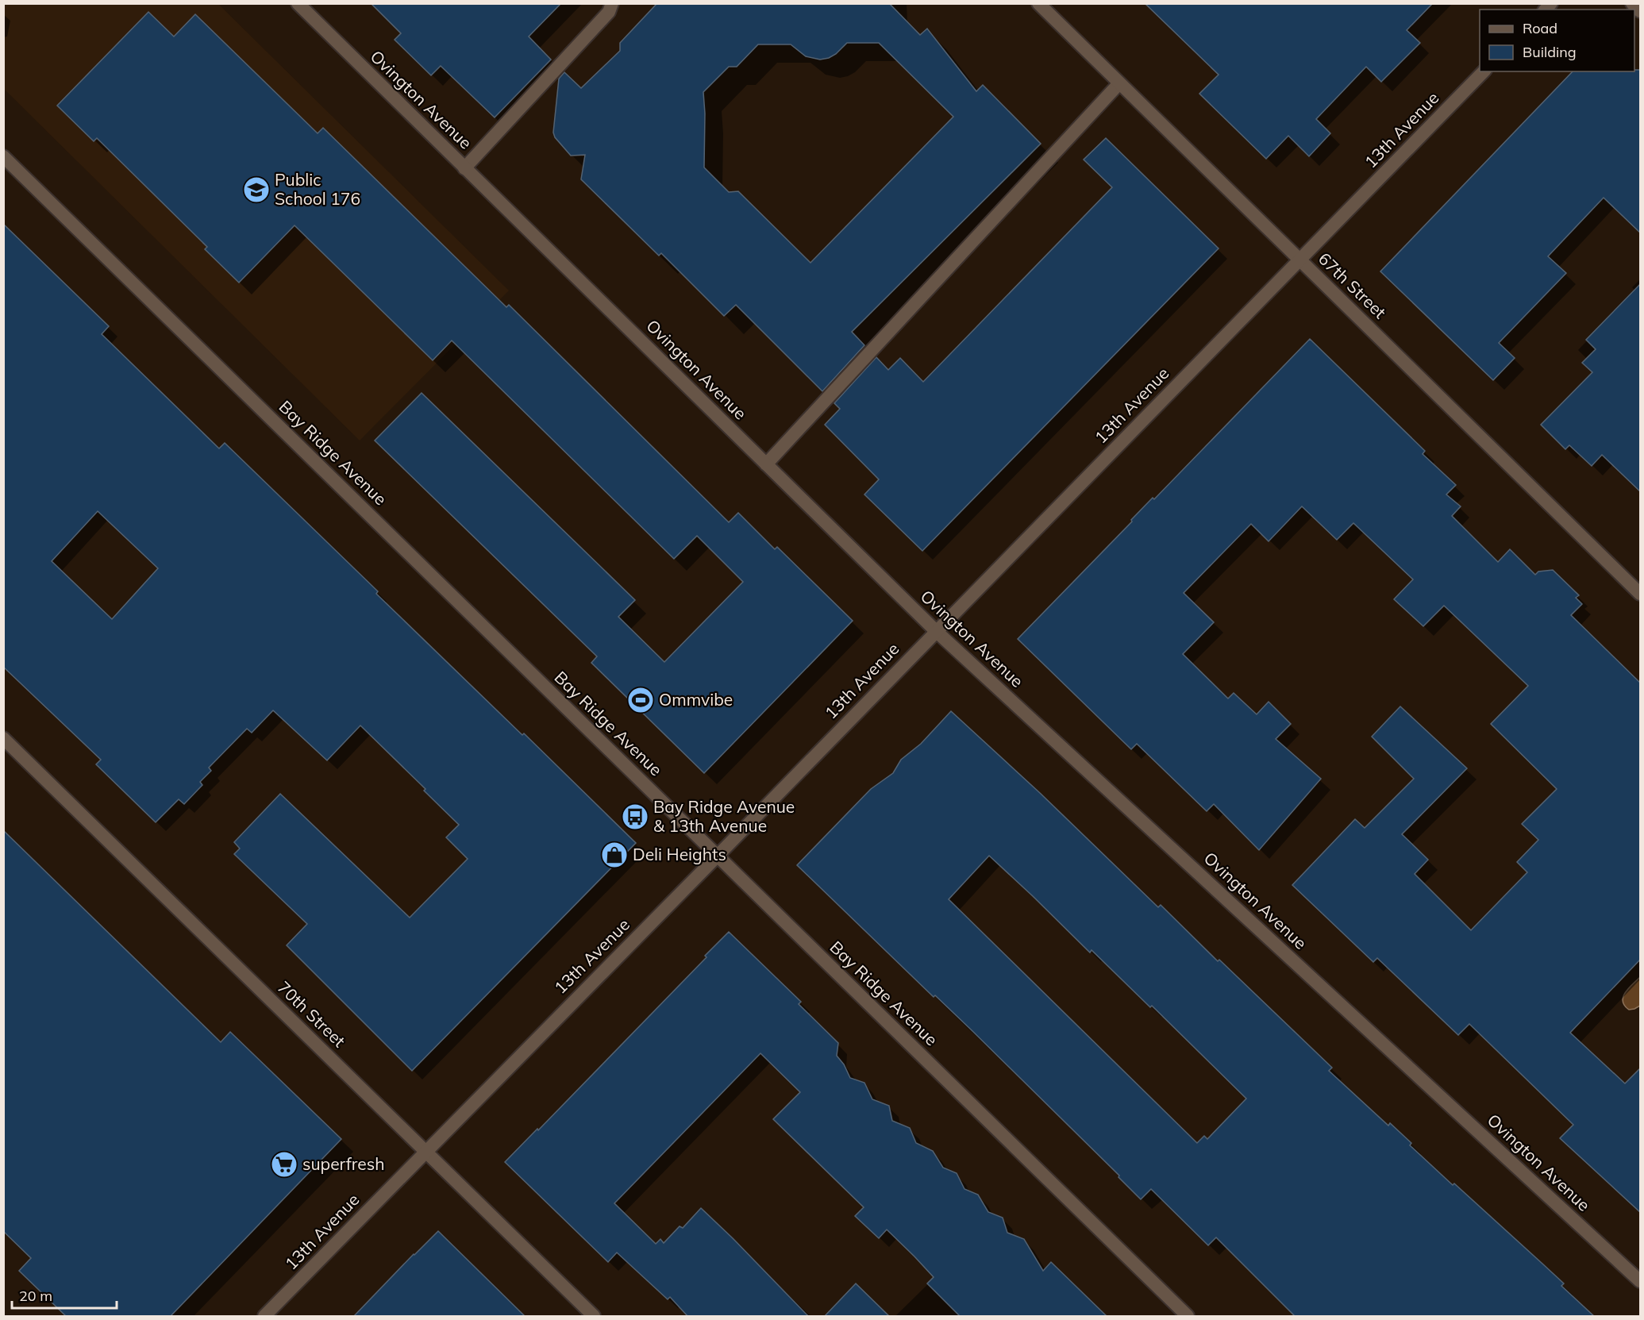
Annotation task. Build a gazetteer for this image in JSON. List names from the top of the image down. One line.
{"streets":{"street":["Ovington Avenue","13th Avenue","67th Street","Bay Ridge Avenue","70th Street"]},"crossings":[["Ovington Avenue","13th Avenue"],["13th Avenue","67th Street"],["13th Avenue","Bay Ridge Avenue"],["13th Avenue","70th Street"]],"places":{"school or university":["Public School 176"],"sports":["Ommvibe"],"bus stop":["Bay Ridge Avenue & 13th Avenue"],"shop":["Deli Heights"],"supermarket":["superfresh"]},"legend":["Road","Building"],"scale_bar":"20 m"}
